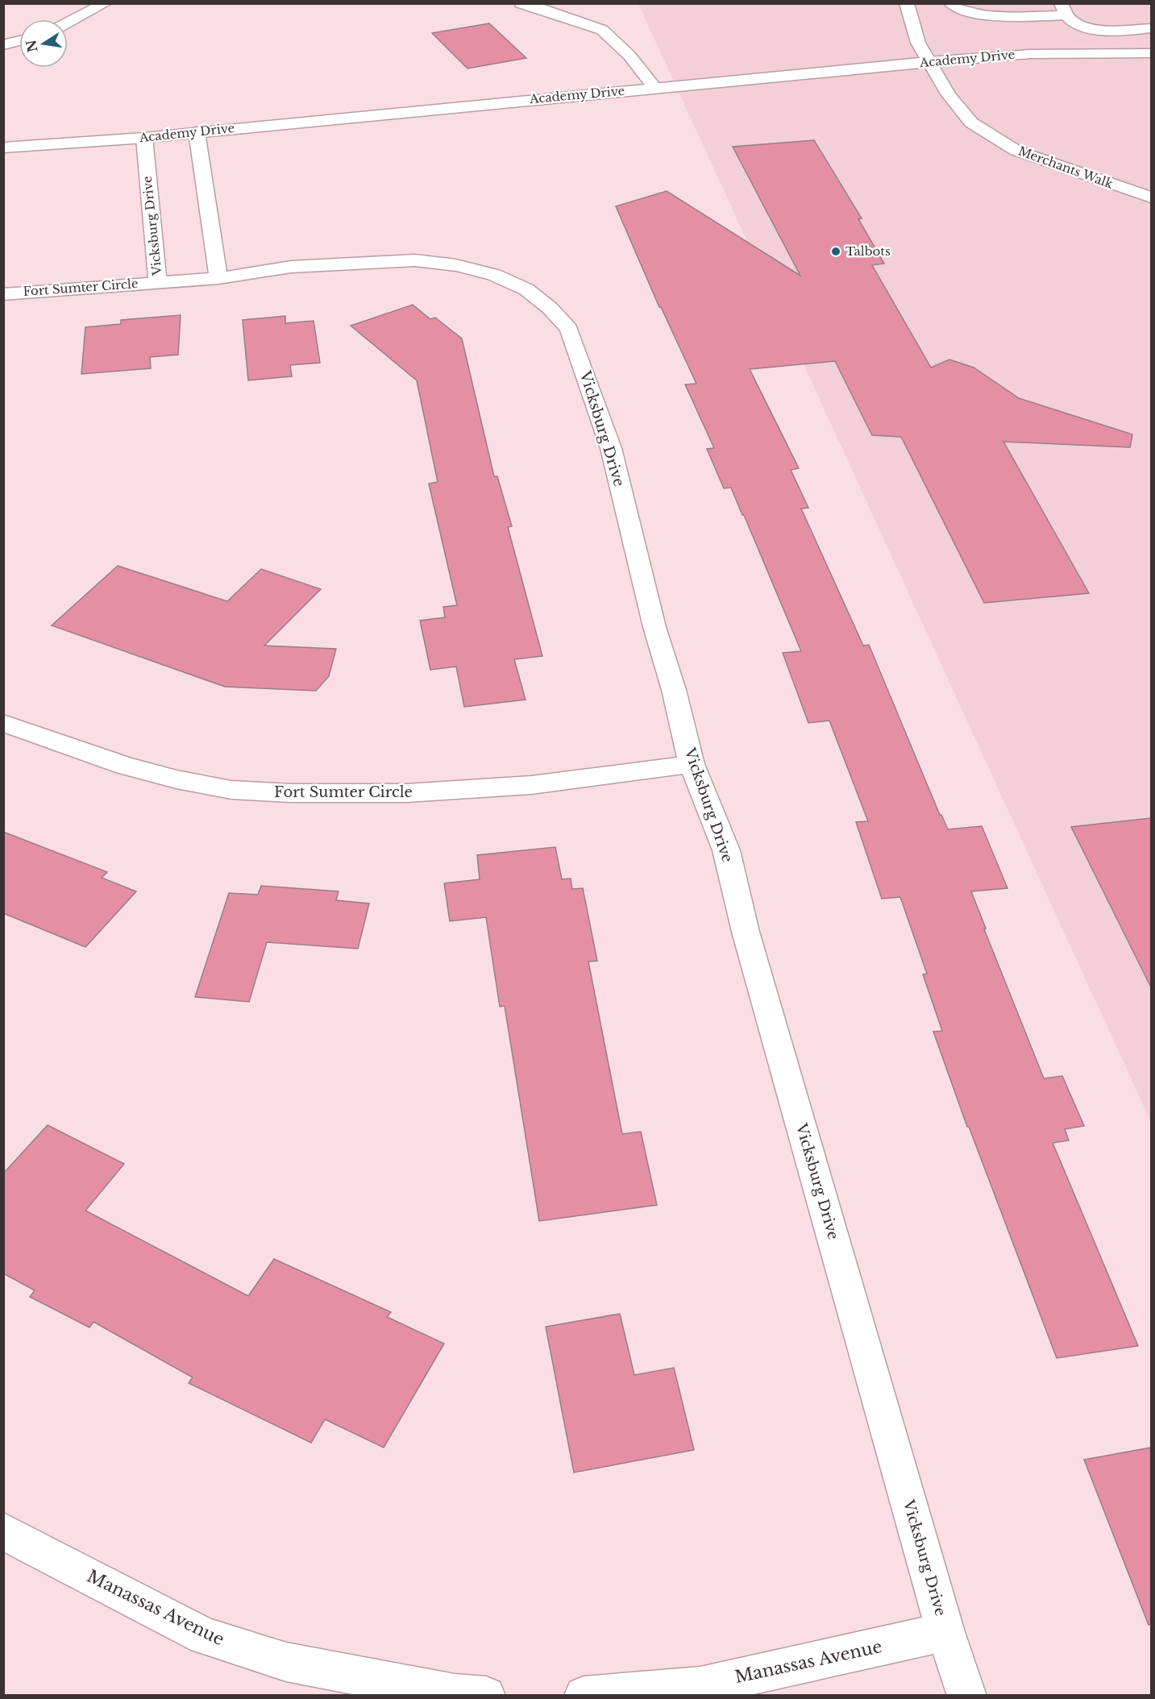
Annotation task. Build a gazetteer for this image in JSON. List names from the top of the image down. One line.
{"streets":{"street":["Academy Drive","Merchants Walk","Vicksburg Drive","Fort Sumter Circle","Manassas Avenue"]},"crossings":[["Academy Drive","Merchants Walk"],["Academy Drive","Vicksburg Drive"],["Vicksburg Drive","Fort Sumter Circle"],["Vicksburg Drive","Manassas Avenue"]],"places":["Talbots"],"north":"left"}
